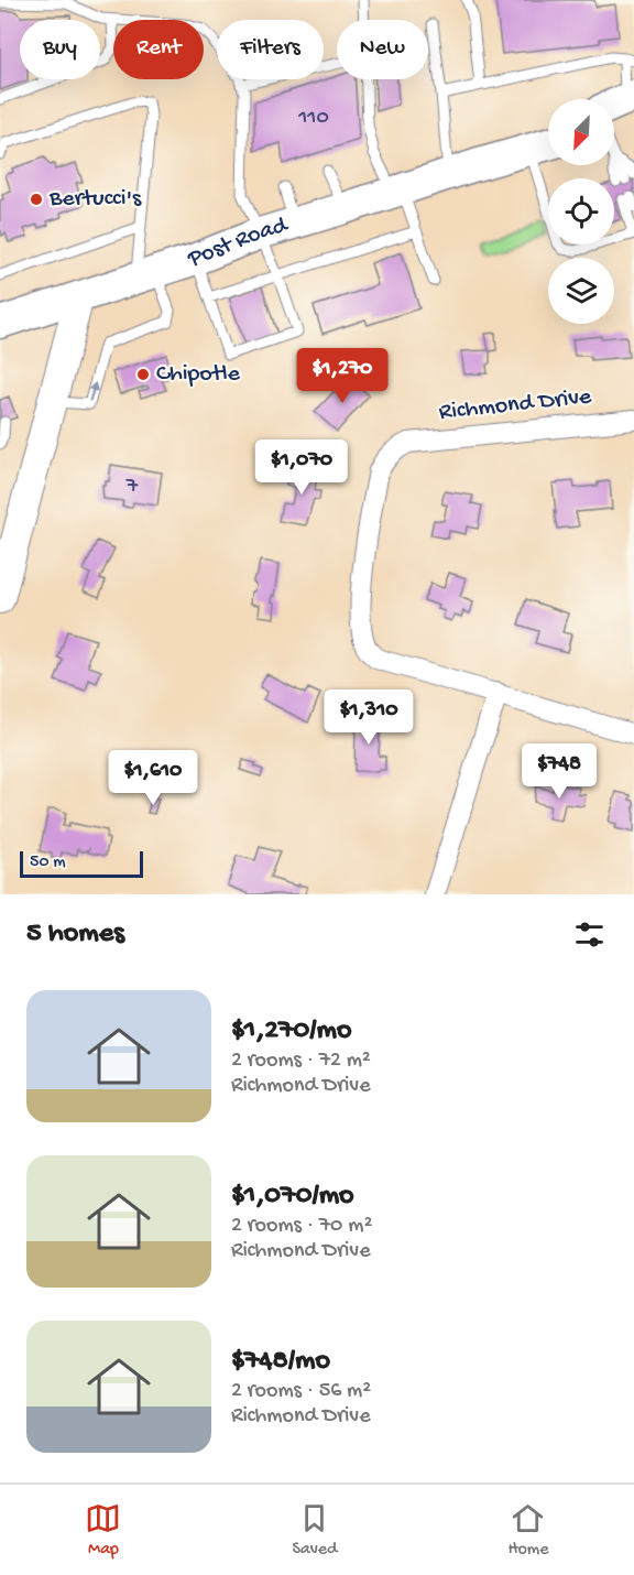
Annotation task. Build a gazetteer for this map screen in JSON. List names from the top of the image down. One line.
{"streets":{"main road":["Post Road"],"street":["Richmond Drive"]},"places":["Bertucci's","Chipotle"],"house_numbers":["110","7"],"scale_bar":"50 m","north":"bottom left","page":{"chip":["Buy","Rent","Filters","New"],"price":["$1,270","$1,070","$1,310","$748","$1,610"],"scale":"50 m","heading":"5 homes","list":[{"name":"$1,270/mo","note":"2 rooms · 72 m² · Richmond Drive"},{"name":"$1,070/mo","note":"2 rooms · 70 m² · Richmond Drive"},{"name":"$748/mo","note":"2 rooms · 56 m² · Richmond Drive"}],"tabs":["Map","Saved","Home"]}}
